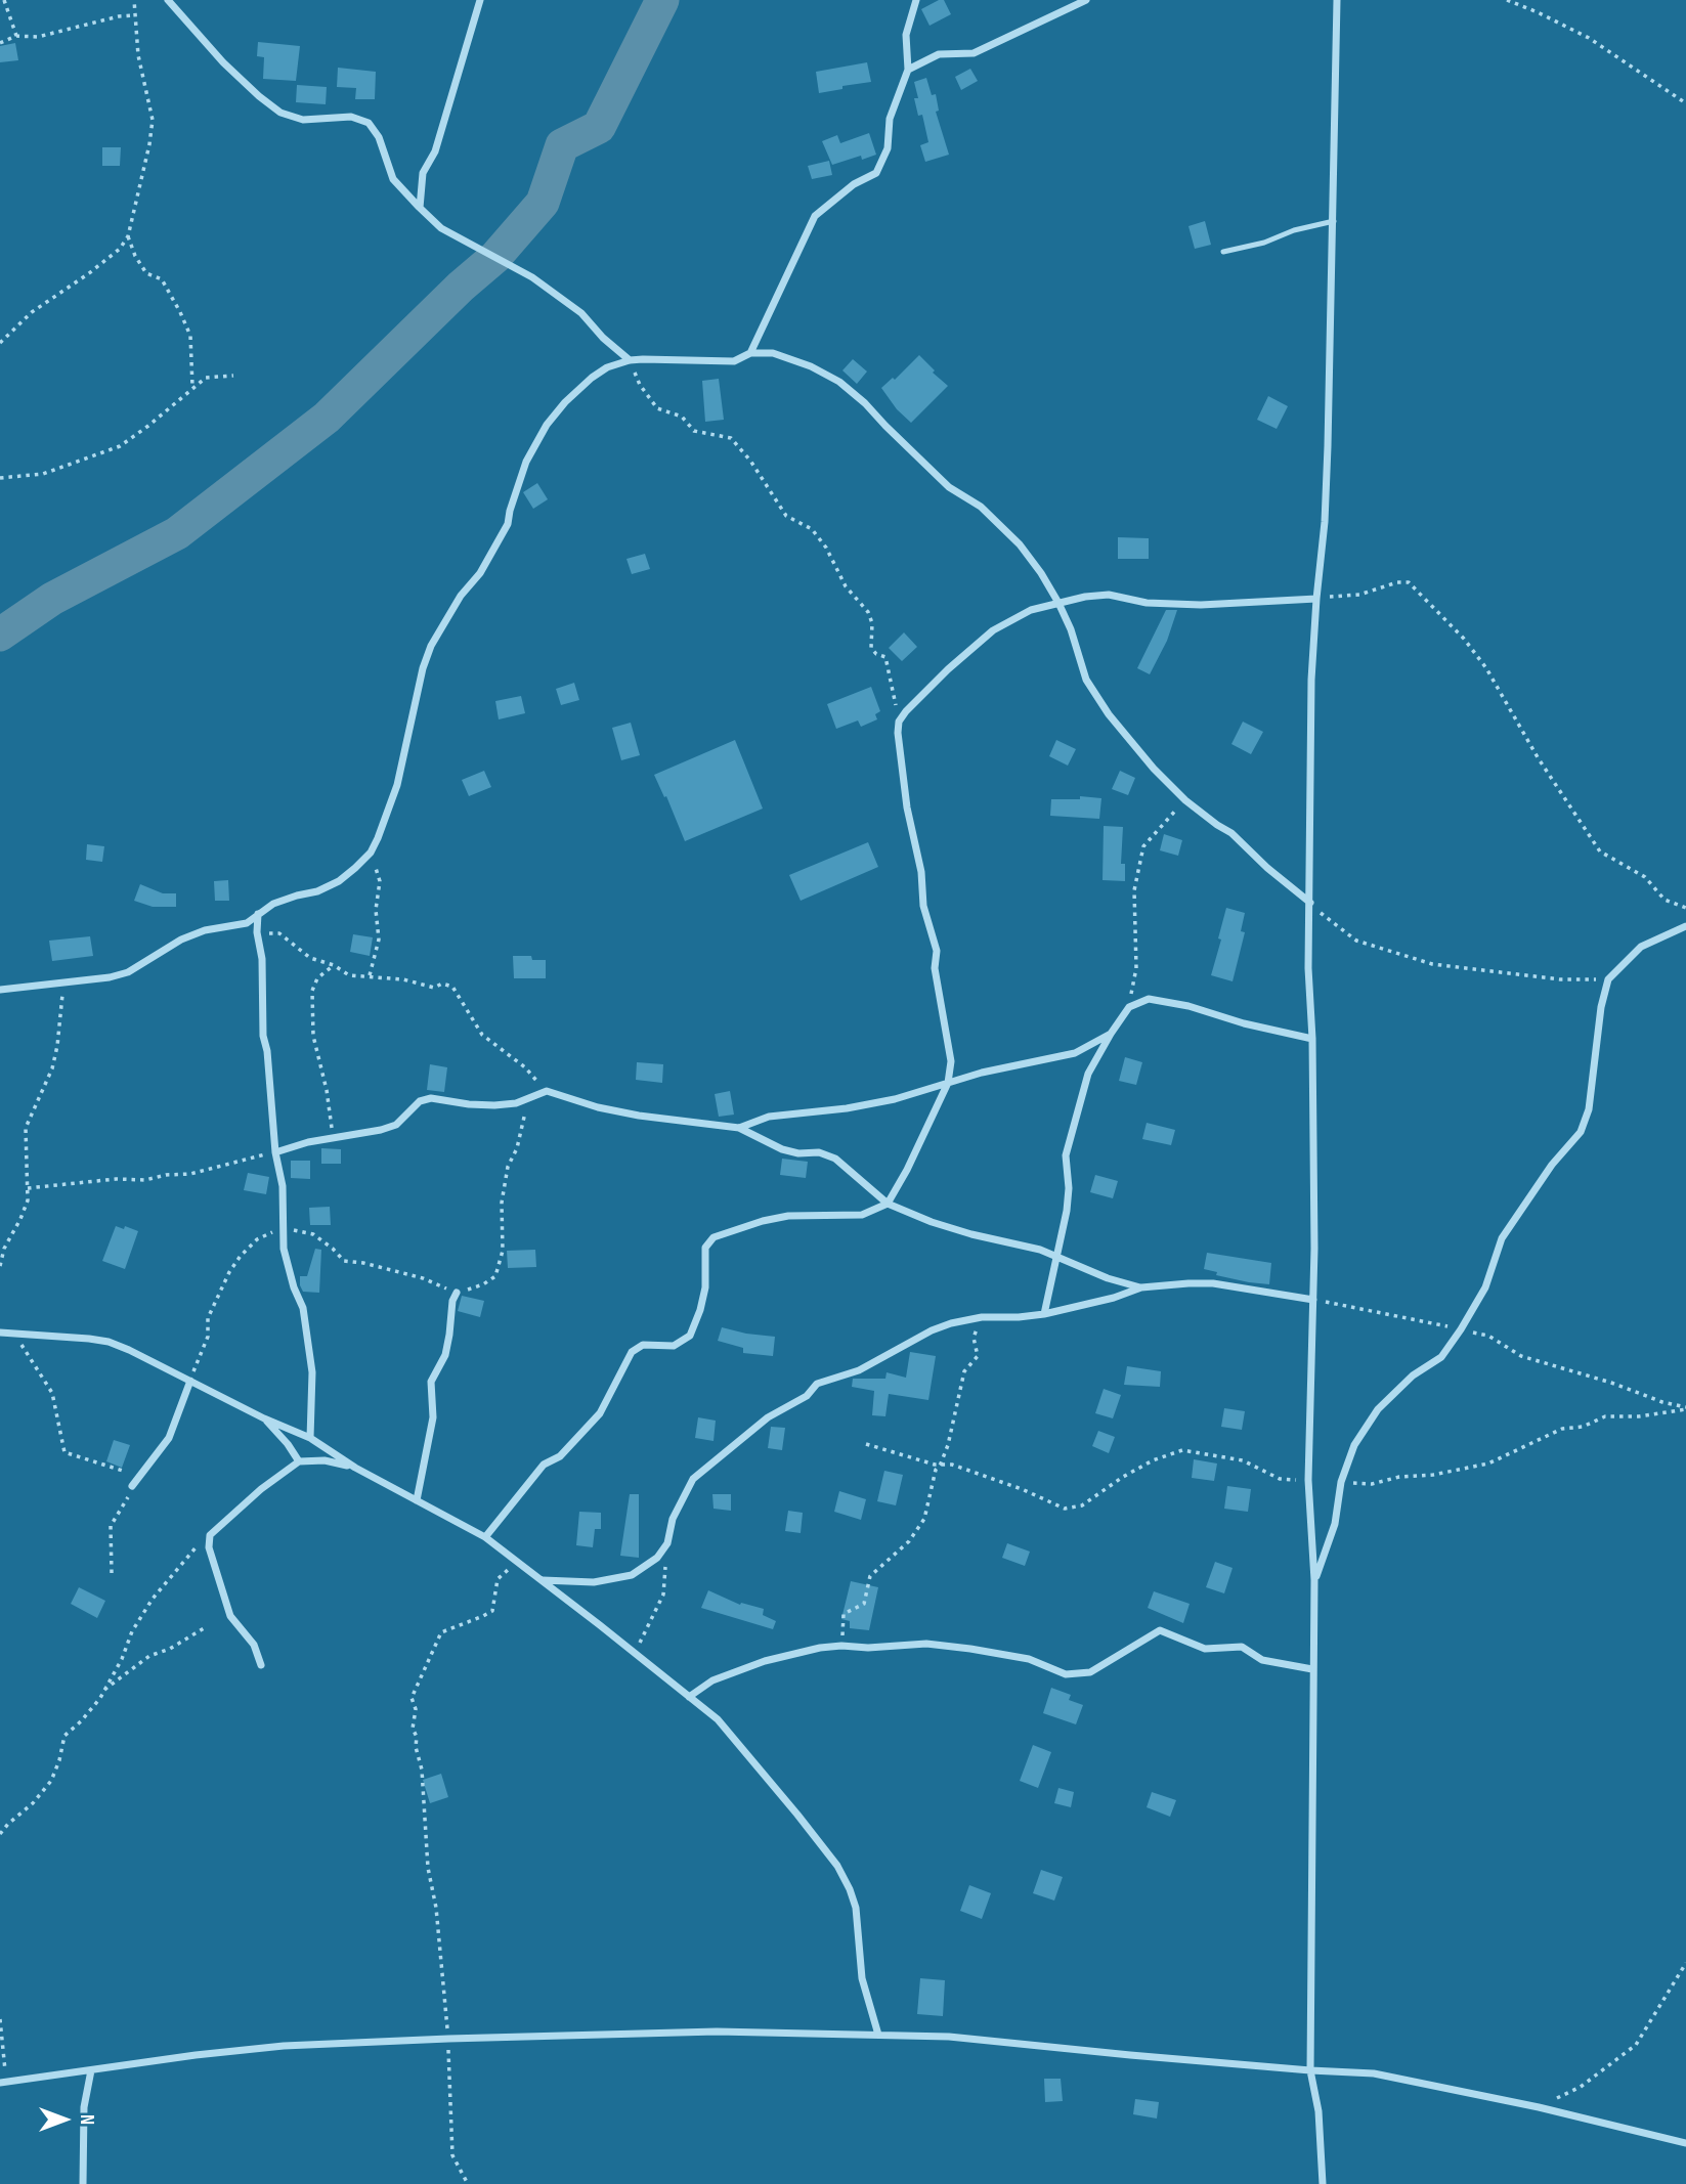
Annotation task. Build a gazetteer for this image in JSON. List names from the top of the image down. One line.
{"north":"right"}
